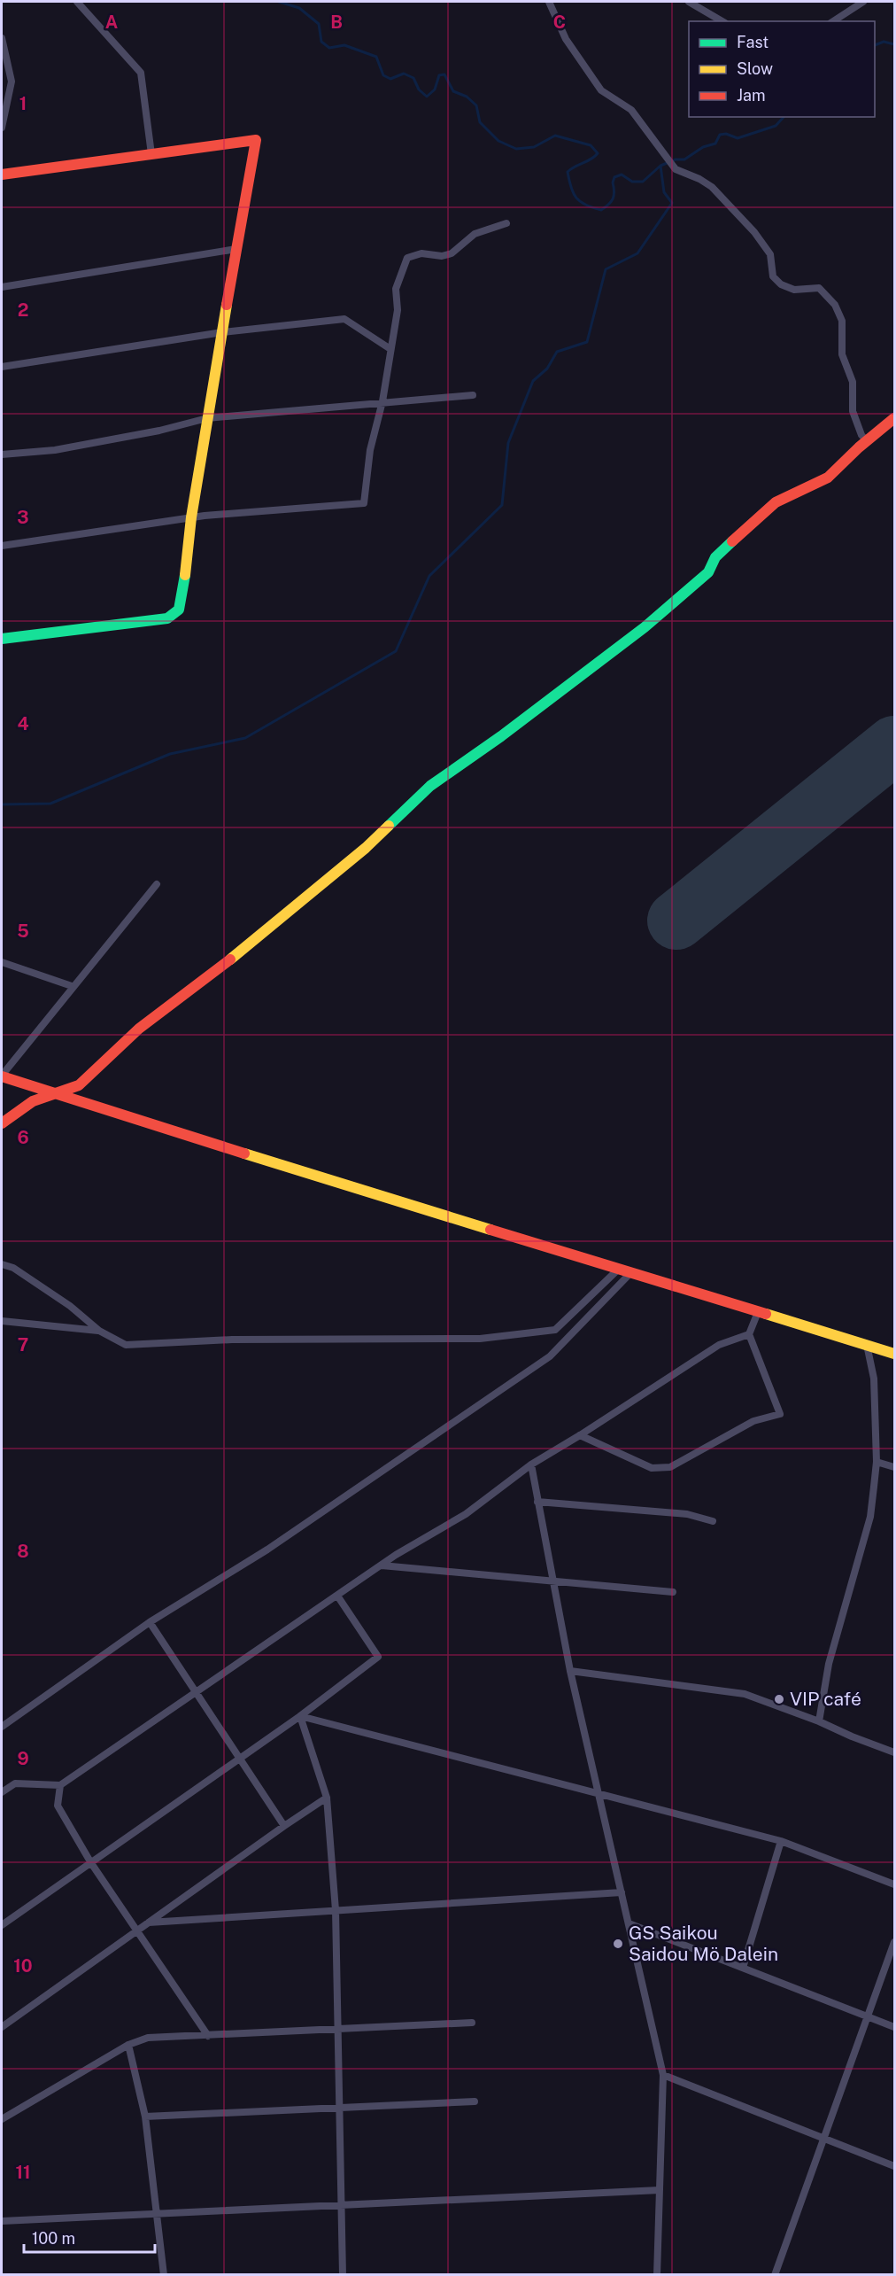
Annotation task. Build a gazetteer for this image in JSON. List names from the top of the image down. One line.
{"places":["VIP café","GS Saikou Saidou Mö Dalein"],"legend":["Fast","Slow","Jam"],"scale_bar":"100 m","grid":{"columns":["A","B","C"],"rows":["1","2","3","4","5","6","7","8","9","10","11"]}}
